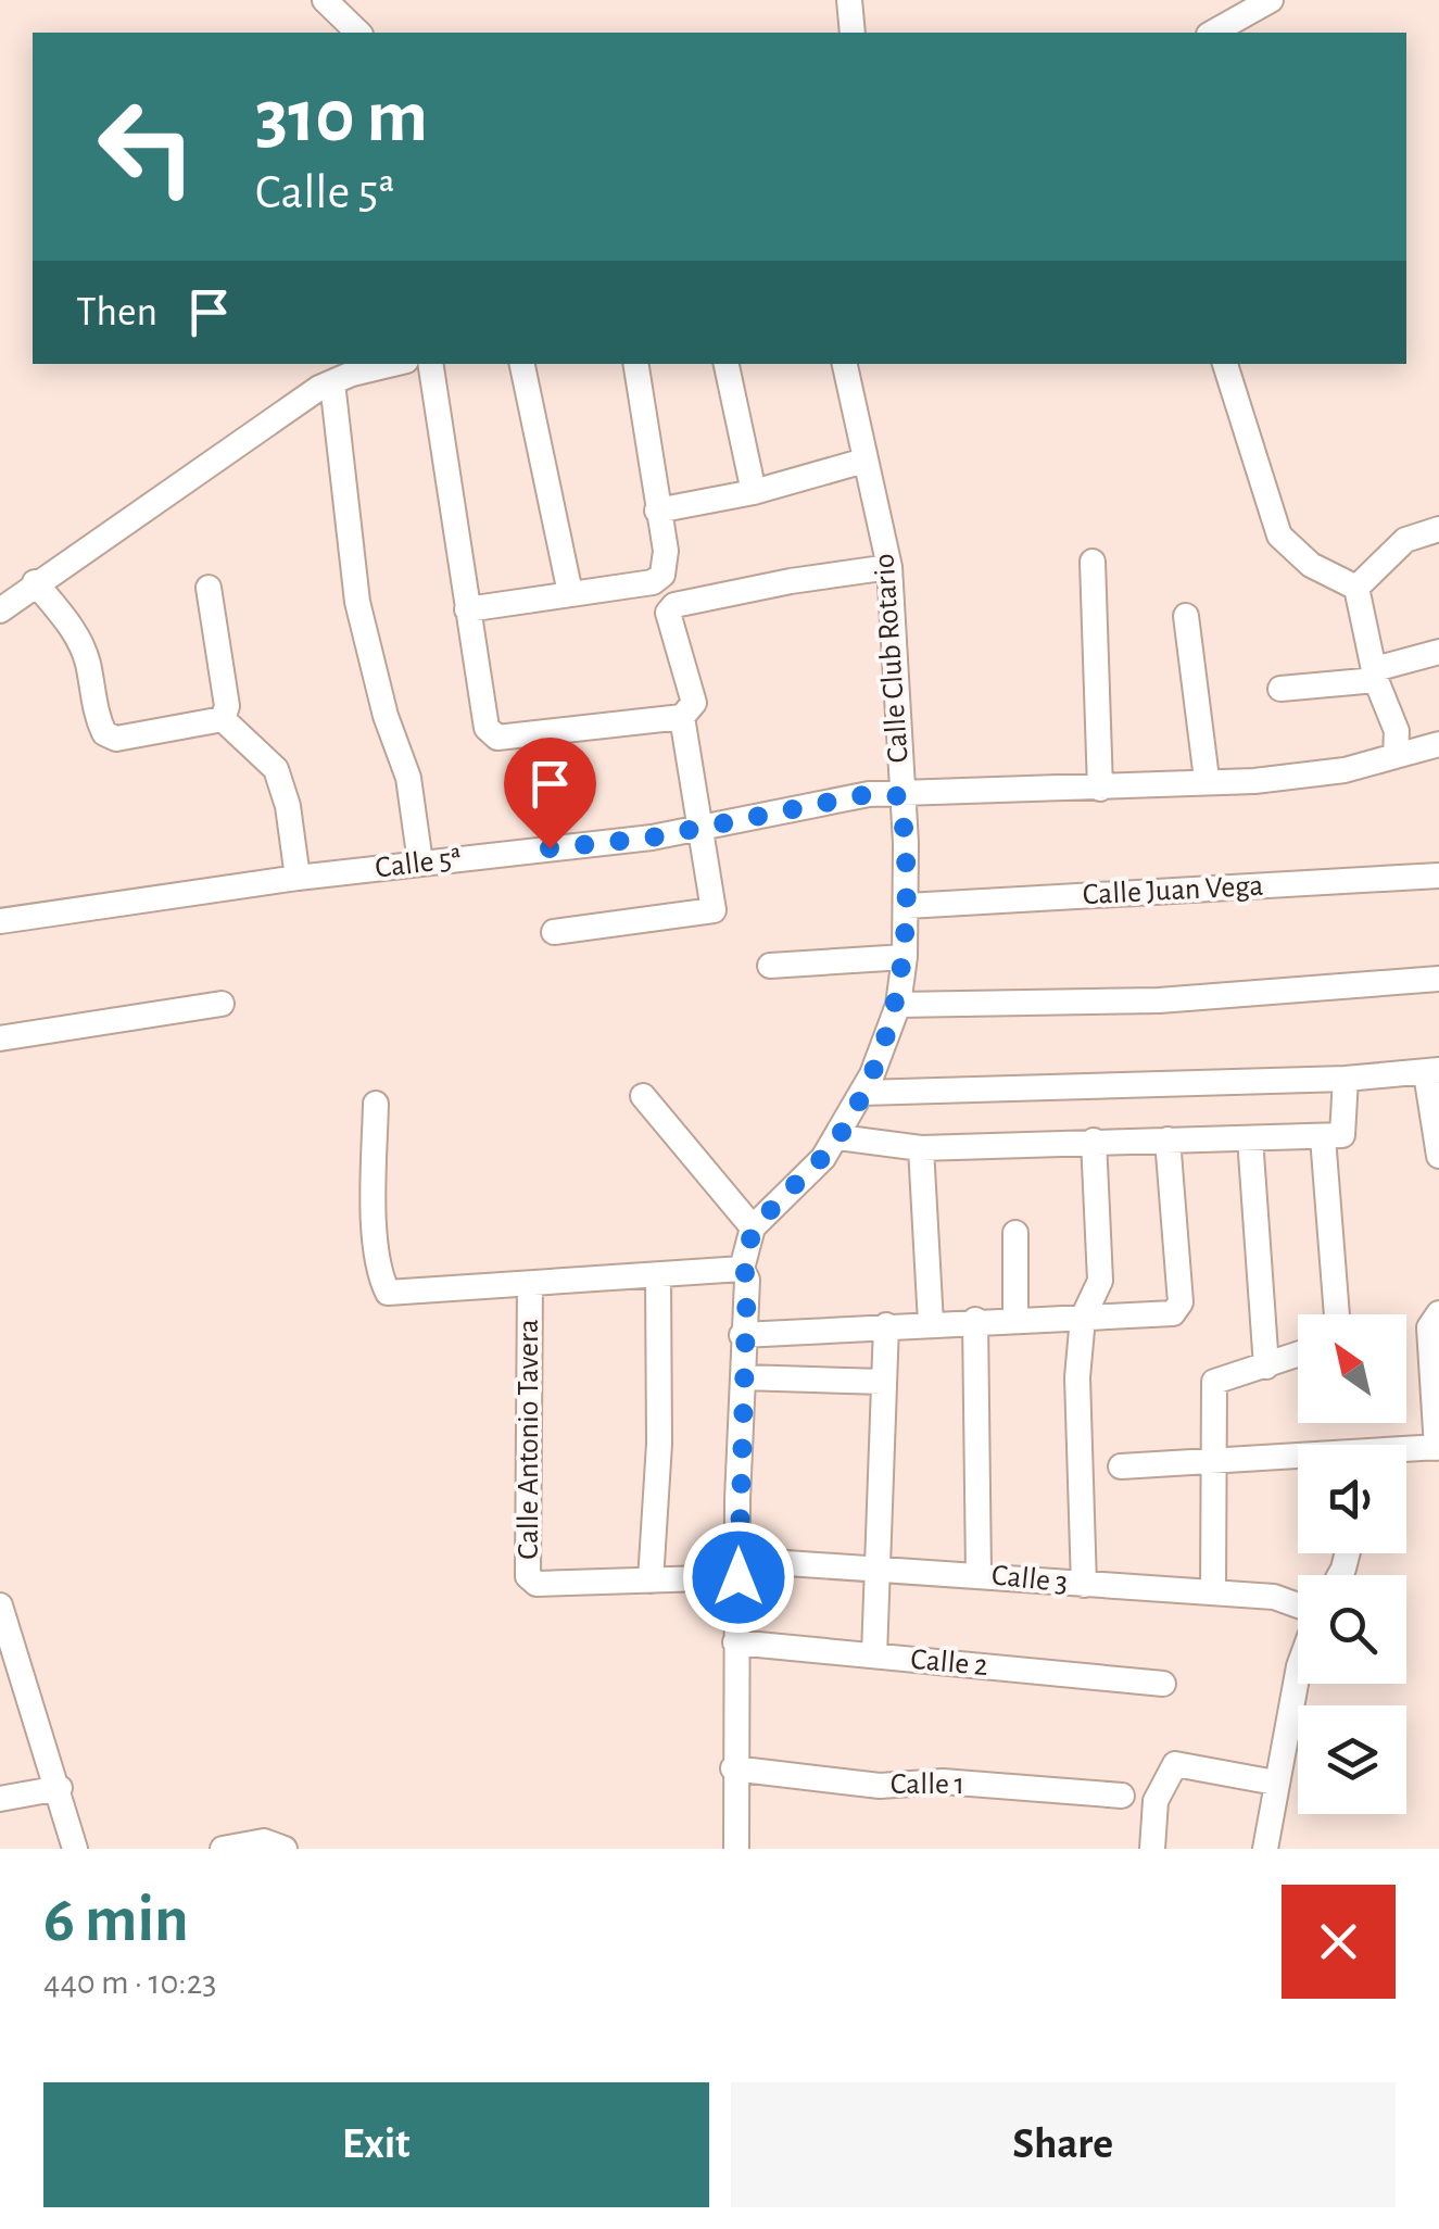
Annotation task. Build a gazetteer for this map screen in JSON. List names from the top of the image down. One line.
{"streets":{"street":["Calle Club Rotario","Calle 5ª","Calle Juan Vega","Calle Antonio Tavera","Calle 3","Calle 2","Calle 1"]},"crossings":[["Calle Club Rotario","Calle 5ª"],["Calle Club Rotario","Calle Juan Vega"],["Calle Antonio Tavera","Calle 3"]],"north":"top left","page":{"turn":["310 m","Calle 5ª"],"then":"Then","heading":["6 min","440 m · 10:23"],"buttons":["Exit","Share"]}}
